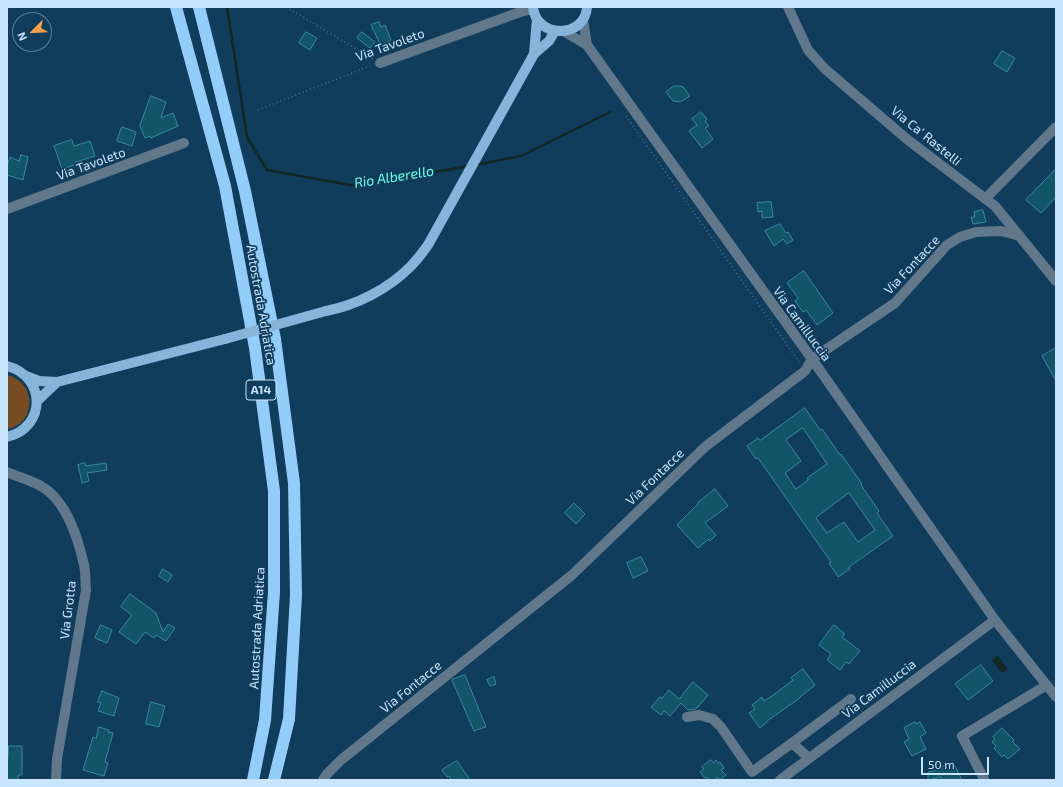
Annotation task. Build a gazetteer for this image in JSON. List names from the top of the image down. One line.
{"streets":{"highway":["Autostrada Adriatica","A14"],"street":["Via Tavoleto","Via Ca' Rastelli","Via Fontacce","Via Camilluccia","Via Grotta"]},"crossings":[["Via Ca' Rastelli","Via Fontacce"],["Via Fontacce","Via Camilluccia"]],"water":["Rio Alberello"],"scale_bar":"50 m","north":"bottom left"}
